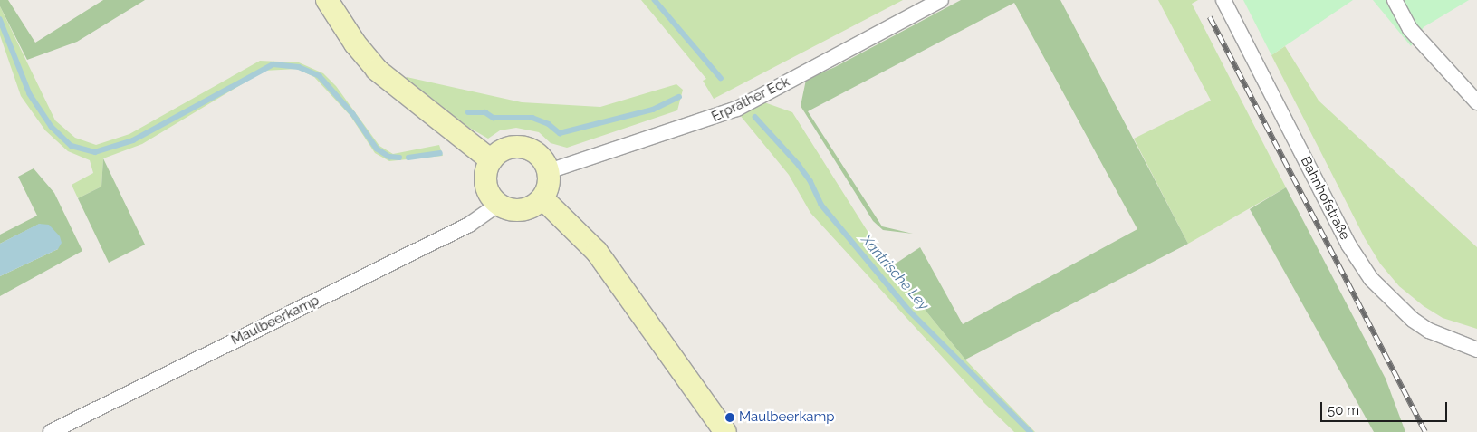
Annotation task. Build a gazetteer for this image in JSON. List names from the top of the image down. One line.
{"streets":{"street":["Erprather Eck","Bahnhofstraße","Maulbeerkamp"]},"crossings":[["Erprather Eck","Maulbeerkamp"]],"water":["Xantrische Ley"],"places":["Maulbeerkamp"],"scale_bar":"50 m"}
